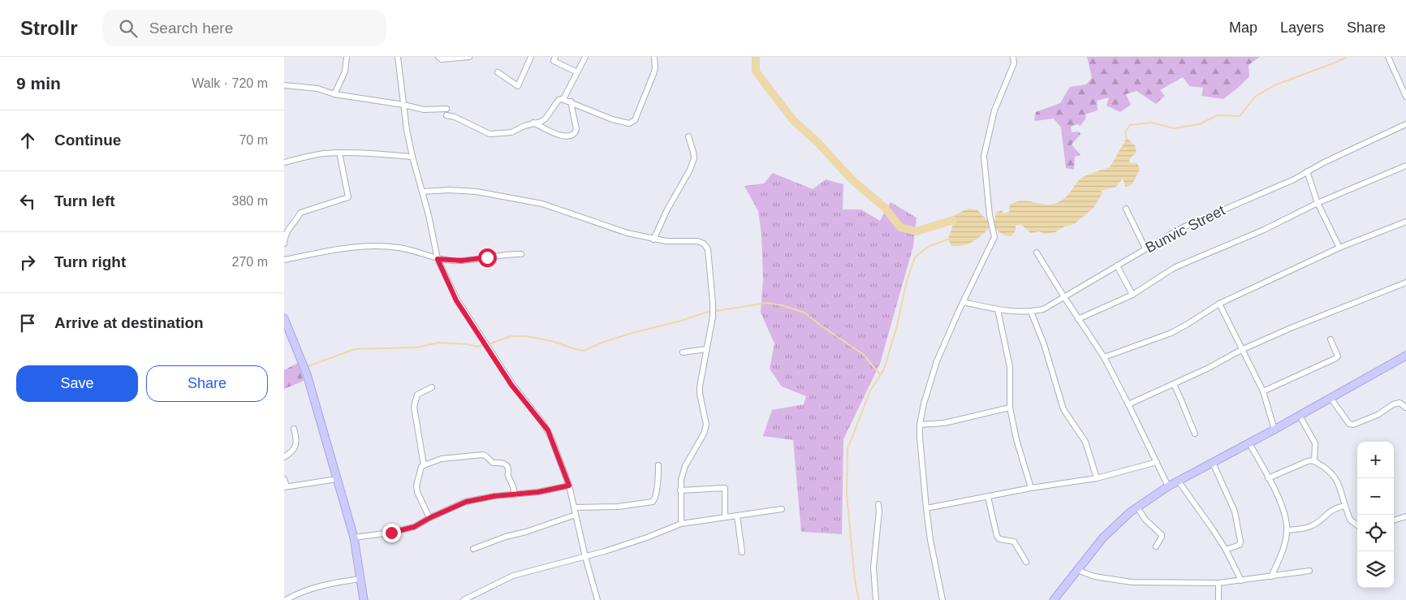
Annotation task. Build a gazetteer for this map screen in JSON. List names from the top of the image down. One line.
{"streets":{"street":["Bunvic Street"]},"page":{"header":"Strollr","search":"Search here","nav":["Map","Layers","Share"],"heading":["9 min","Walk · 720 m"],"list":[["Continue","70 m"],["Turn left","380 m"],["Turn right","270 m"],"Arrive at destination"],"buttons":["Save","Share"],"map_buttons":["+","−"]}}
